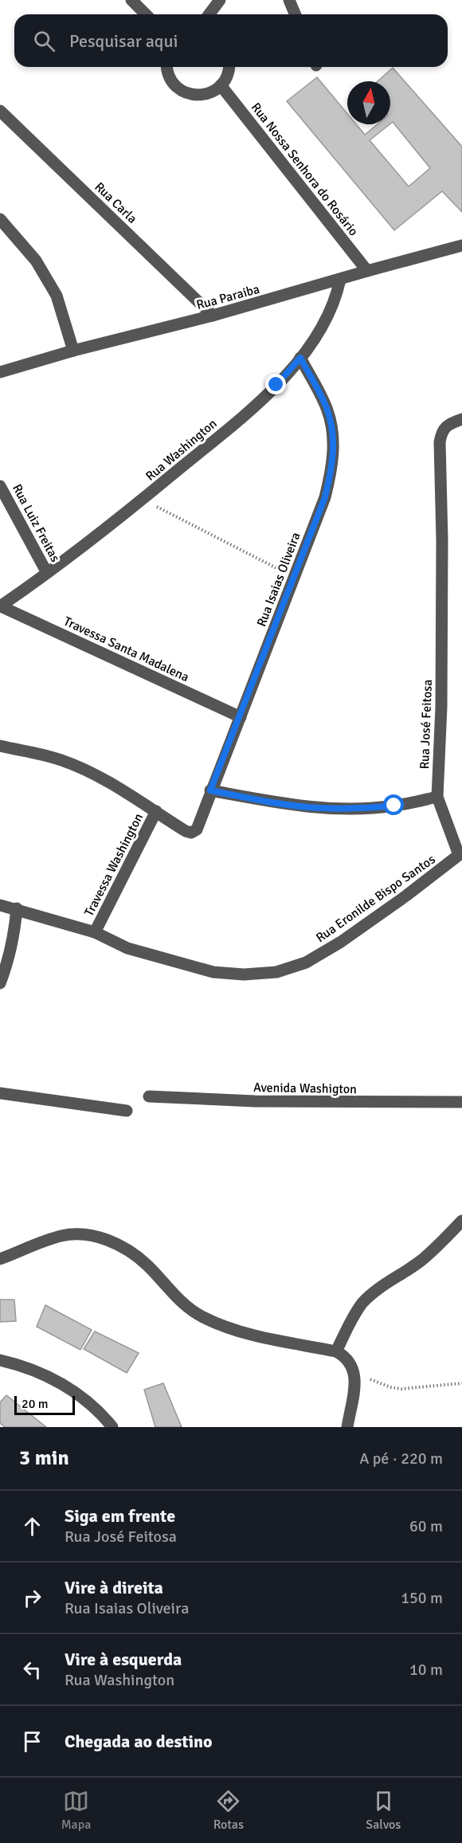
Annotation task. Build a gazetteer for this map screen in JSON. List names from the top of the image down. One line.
{"streets":{"street":["Rua Nossa Senhora do Rosário","Rua Carla","Rua Paraiba","Rua Washington","Rua Luiz Freitas","Rua Isaias Oliveira","Travessa Santa Madalena","Rua José Feitosa","Travessa Washington","Rua Eronilde Bispo Santos","Avenida Washigton"]},"crossings":[["Rua Nossa Senhora do Rosário","Rua Paraiba"],["Rua Carla","Rua Paraiba"],["Rua Paraiba","Rua Washington"],["Rua Washington","Rua Luiz Freitas"],["Rua Washington","Rua Isaias Oliveira"],["Rua Washington","Travessa Santa Madalena"],["Rua Isaias Oliveira","Travessa Santa Madalena"],["Rua Isaias Oliveira","Travessa Washington"],["Rua José Feitosa","Rua Eronilde Bispo Santos"],["Travessa Washington","Rua Eronilde Bispo Santos"]],"scale_bar":"20 m","north":"top","page":{"search":"Pesquisar aqui","scale":"20 m","heading":["3 min","A pé · 220 m"],"list":[["Siga em frente","Rua José Feitosa","60 m"],["Vire à direita","Rua Isaias Oliveira","150 m"],["Vire à esquerda","Rua Washington","10 m"],"Chegada ao destino"],"nav":["Mapa","Rotas","Salvos"]}}
